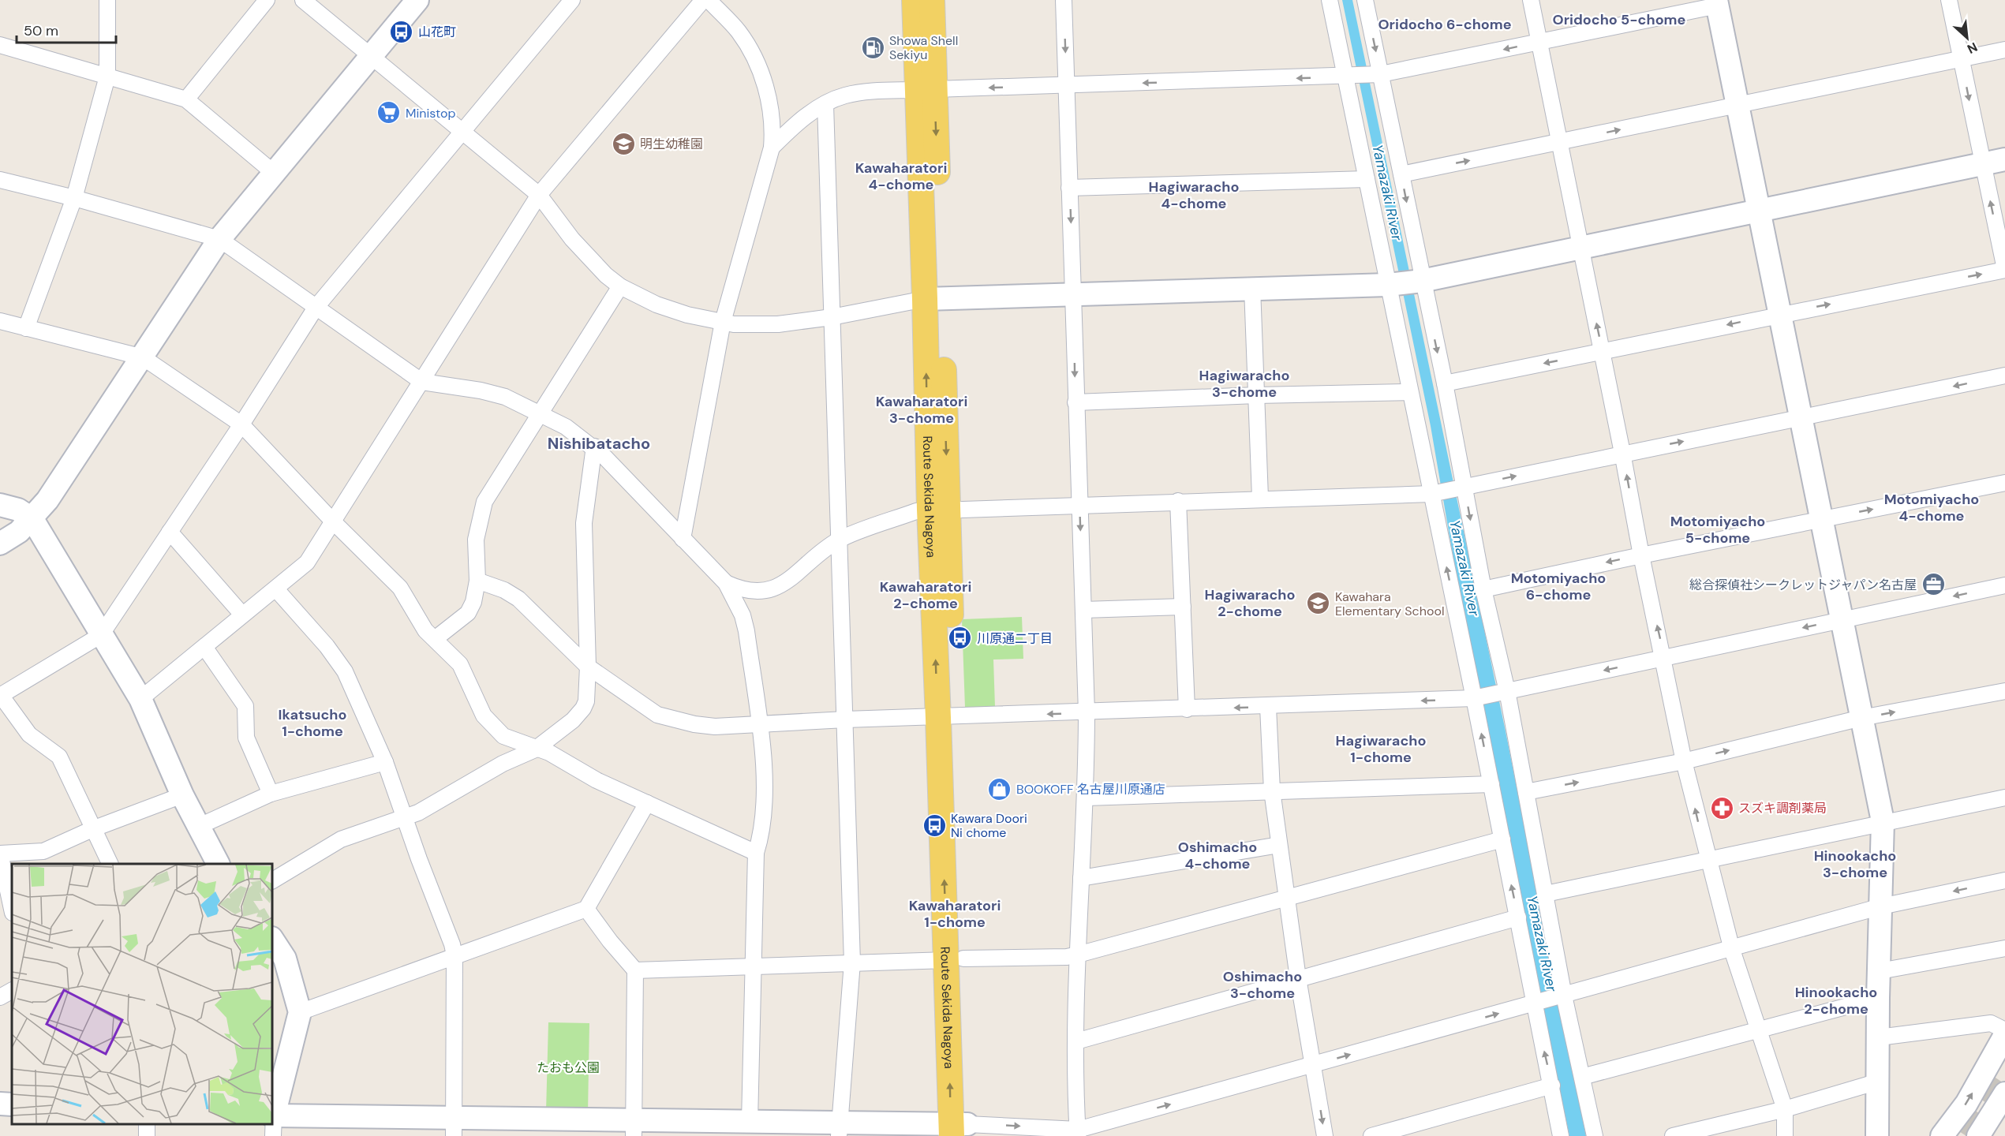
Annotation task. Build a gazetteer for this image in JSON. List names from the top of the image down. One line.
{"streets":{"main road":["Route Sekida Nagoya"]},"districts":["Oridocho 5-chome","Oridocho 6-chome","Kawaharatori 4-chome","Hagiwaracho 4-chome","Hagiwaracho 3-chome","Kawaharatori 3-chome","Nishibatacho","Motomiyacho 4-chome","Motomiyacho 5-chome","Motomiyacho 6-chome","Kawaharatori 2-chome","Hagiwaracho 2-chome","Ikatsucho 1-chome","Hagiwaracho 1-chome","Oshimacho 4-chome","Hinookacho 3-chome","Kawaharatori 1-chome","Oshimacho 3-chome","Hinookacho 2-chome"],"water":["Yamazaki River"],"parks":["たおも公園"],"places":{"bus stop":["山花町","川原通二丁目","Kawara Doori Ni chome"],"fuel station":["Showa Shell Sekiyu"],"supermarket":["Ministop"],"school or university":["明生幼稚園","Kawahara Elementary School"],"office":["総合探偵社シークレットジャパン名古屋"],"shop":["BOOKOFF 名古屋川原通店"],"pharmacy":["スズキ調剤薬局"]},"scale_bar":"50 m","north":"bottom right"}
